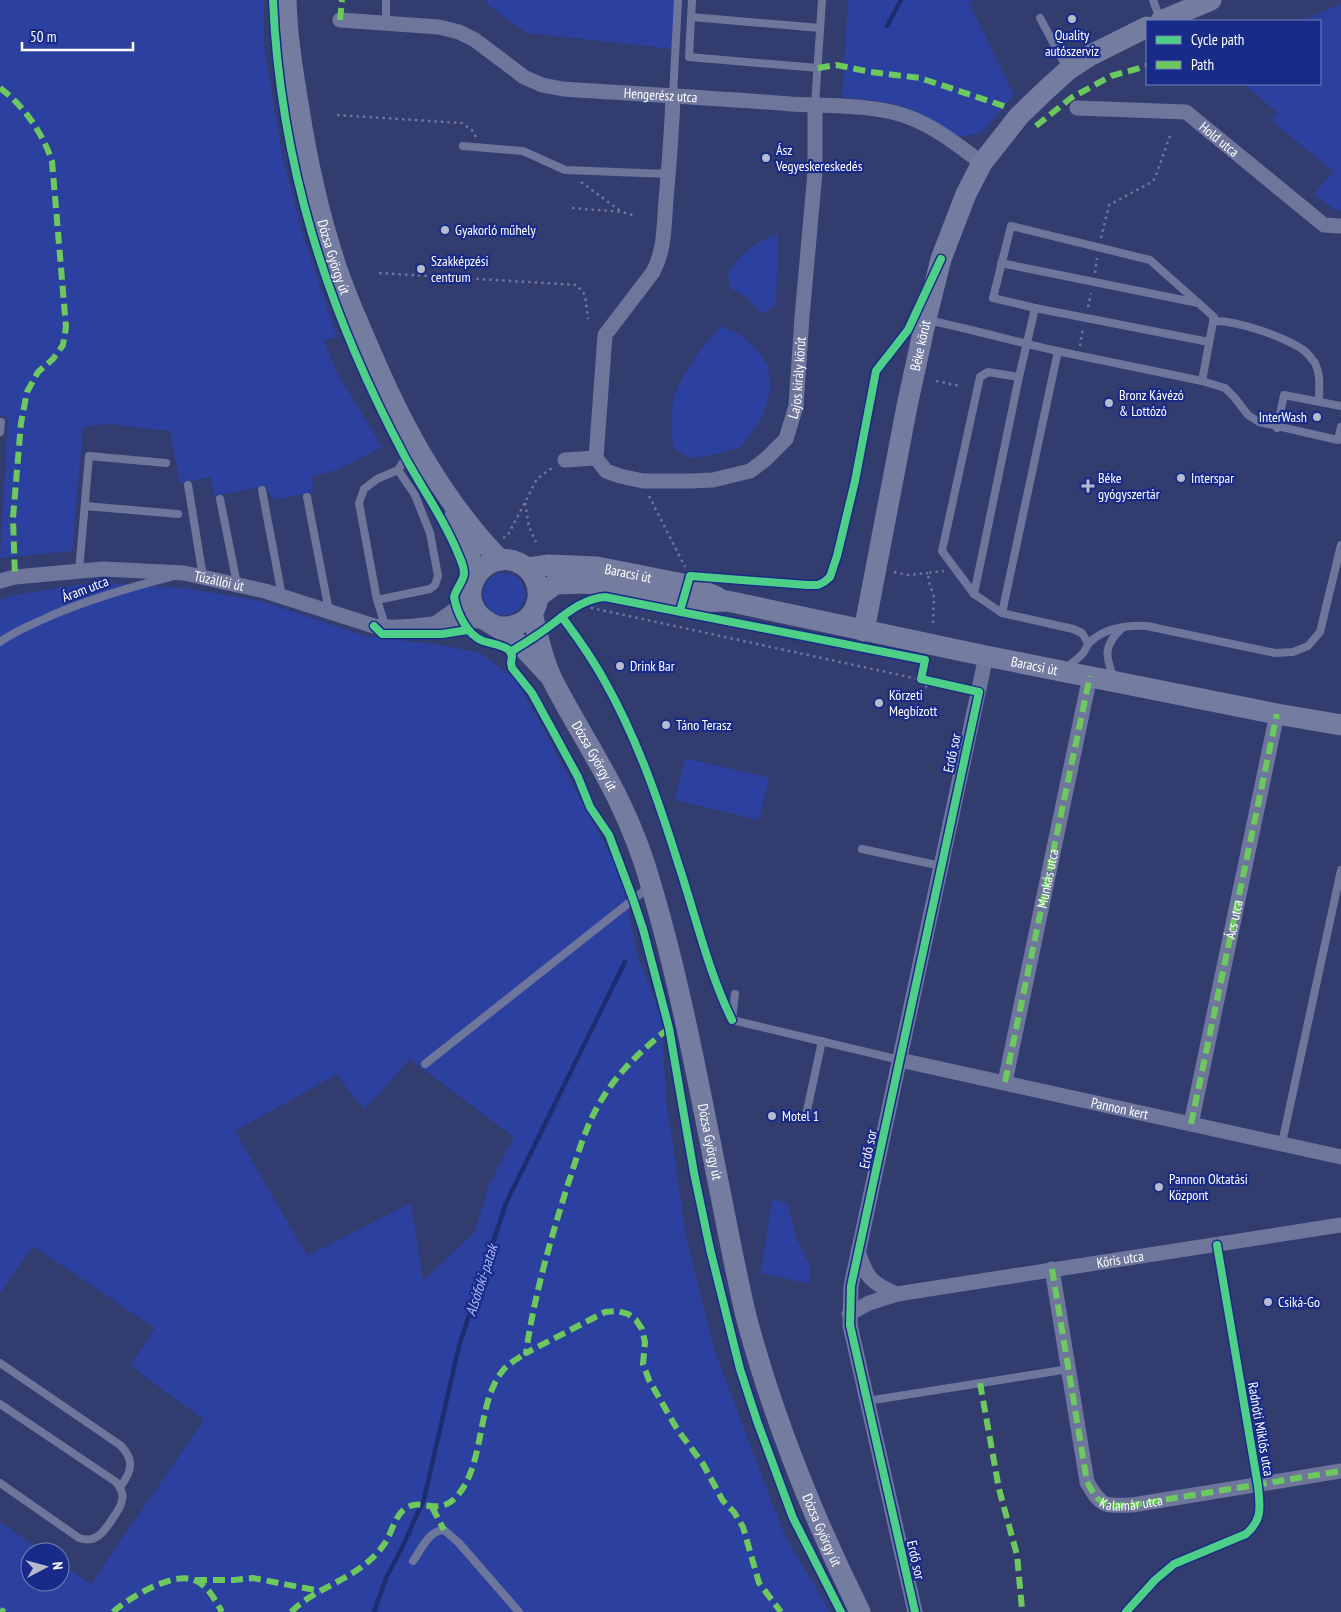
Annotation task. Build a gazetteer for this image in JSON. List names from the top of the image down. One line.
{"streets":{"street":["Hengerész utca","Hold utca","Dózsa György út","Béke körút","Lajos király körút","Baracsi út","Tűzállói út","Erdő sor","Munkás utca","Ács utca","Pannon kert","Kőris utca","Kalamár utca"],"lane":["Áram utca"],"cycle path":["Radnóti Miklós utca"]},"crossings":[["Hengerész utca","Béke körút"],["Hengerész utca","Lajos király körút"],["Dózsa György út","Baracsi út"],["Dózsa György út","Tűzállói út"],["Béke körút","Baracsi út"],["Baracsi út","Tűzállói út"],["Baracsi út","Erdő sor"],["Baracsi út","Munkás utca"],["Baracsi út","Ács utca"],["Tűzállói út","Áram utca"],["Erdő sor","Pannon kert"],["Erdő sor","Kőris utca"],["Munkás utca","Pannon kert"],["Ács utca","Pannon kert"],["Kőris utca","Kalamár utca"]],"water":["Alsófoki-patak"],"places":{"other":["Quality autószerviz","Ász Vegyeskereskedés","Gyakorló műhely","Szakképzési centrum","Bronz Kávézó & Lottózó","InterWash","Interspar","Drink Bar","Körzeti Megbízott","Táno Terasz","Motel 1","Pannon Oktatási Központ","Csiká-Go"],"health":["Béke gyógyszertár"]},"legend":["Cycle path","Path"],"scale_bar":"50 m","north":"right"}
